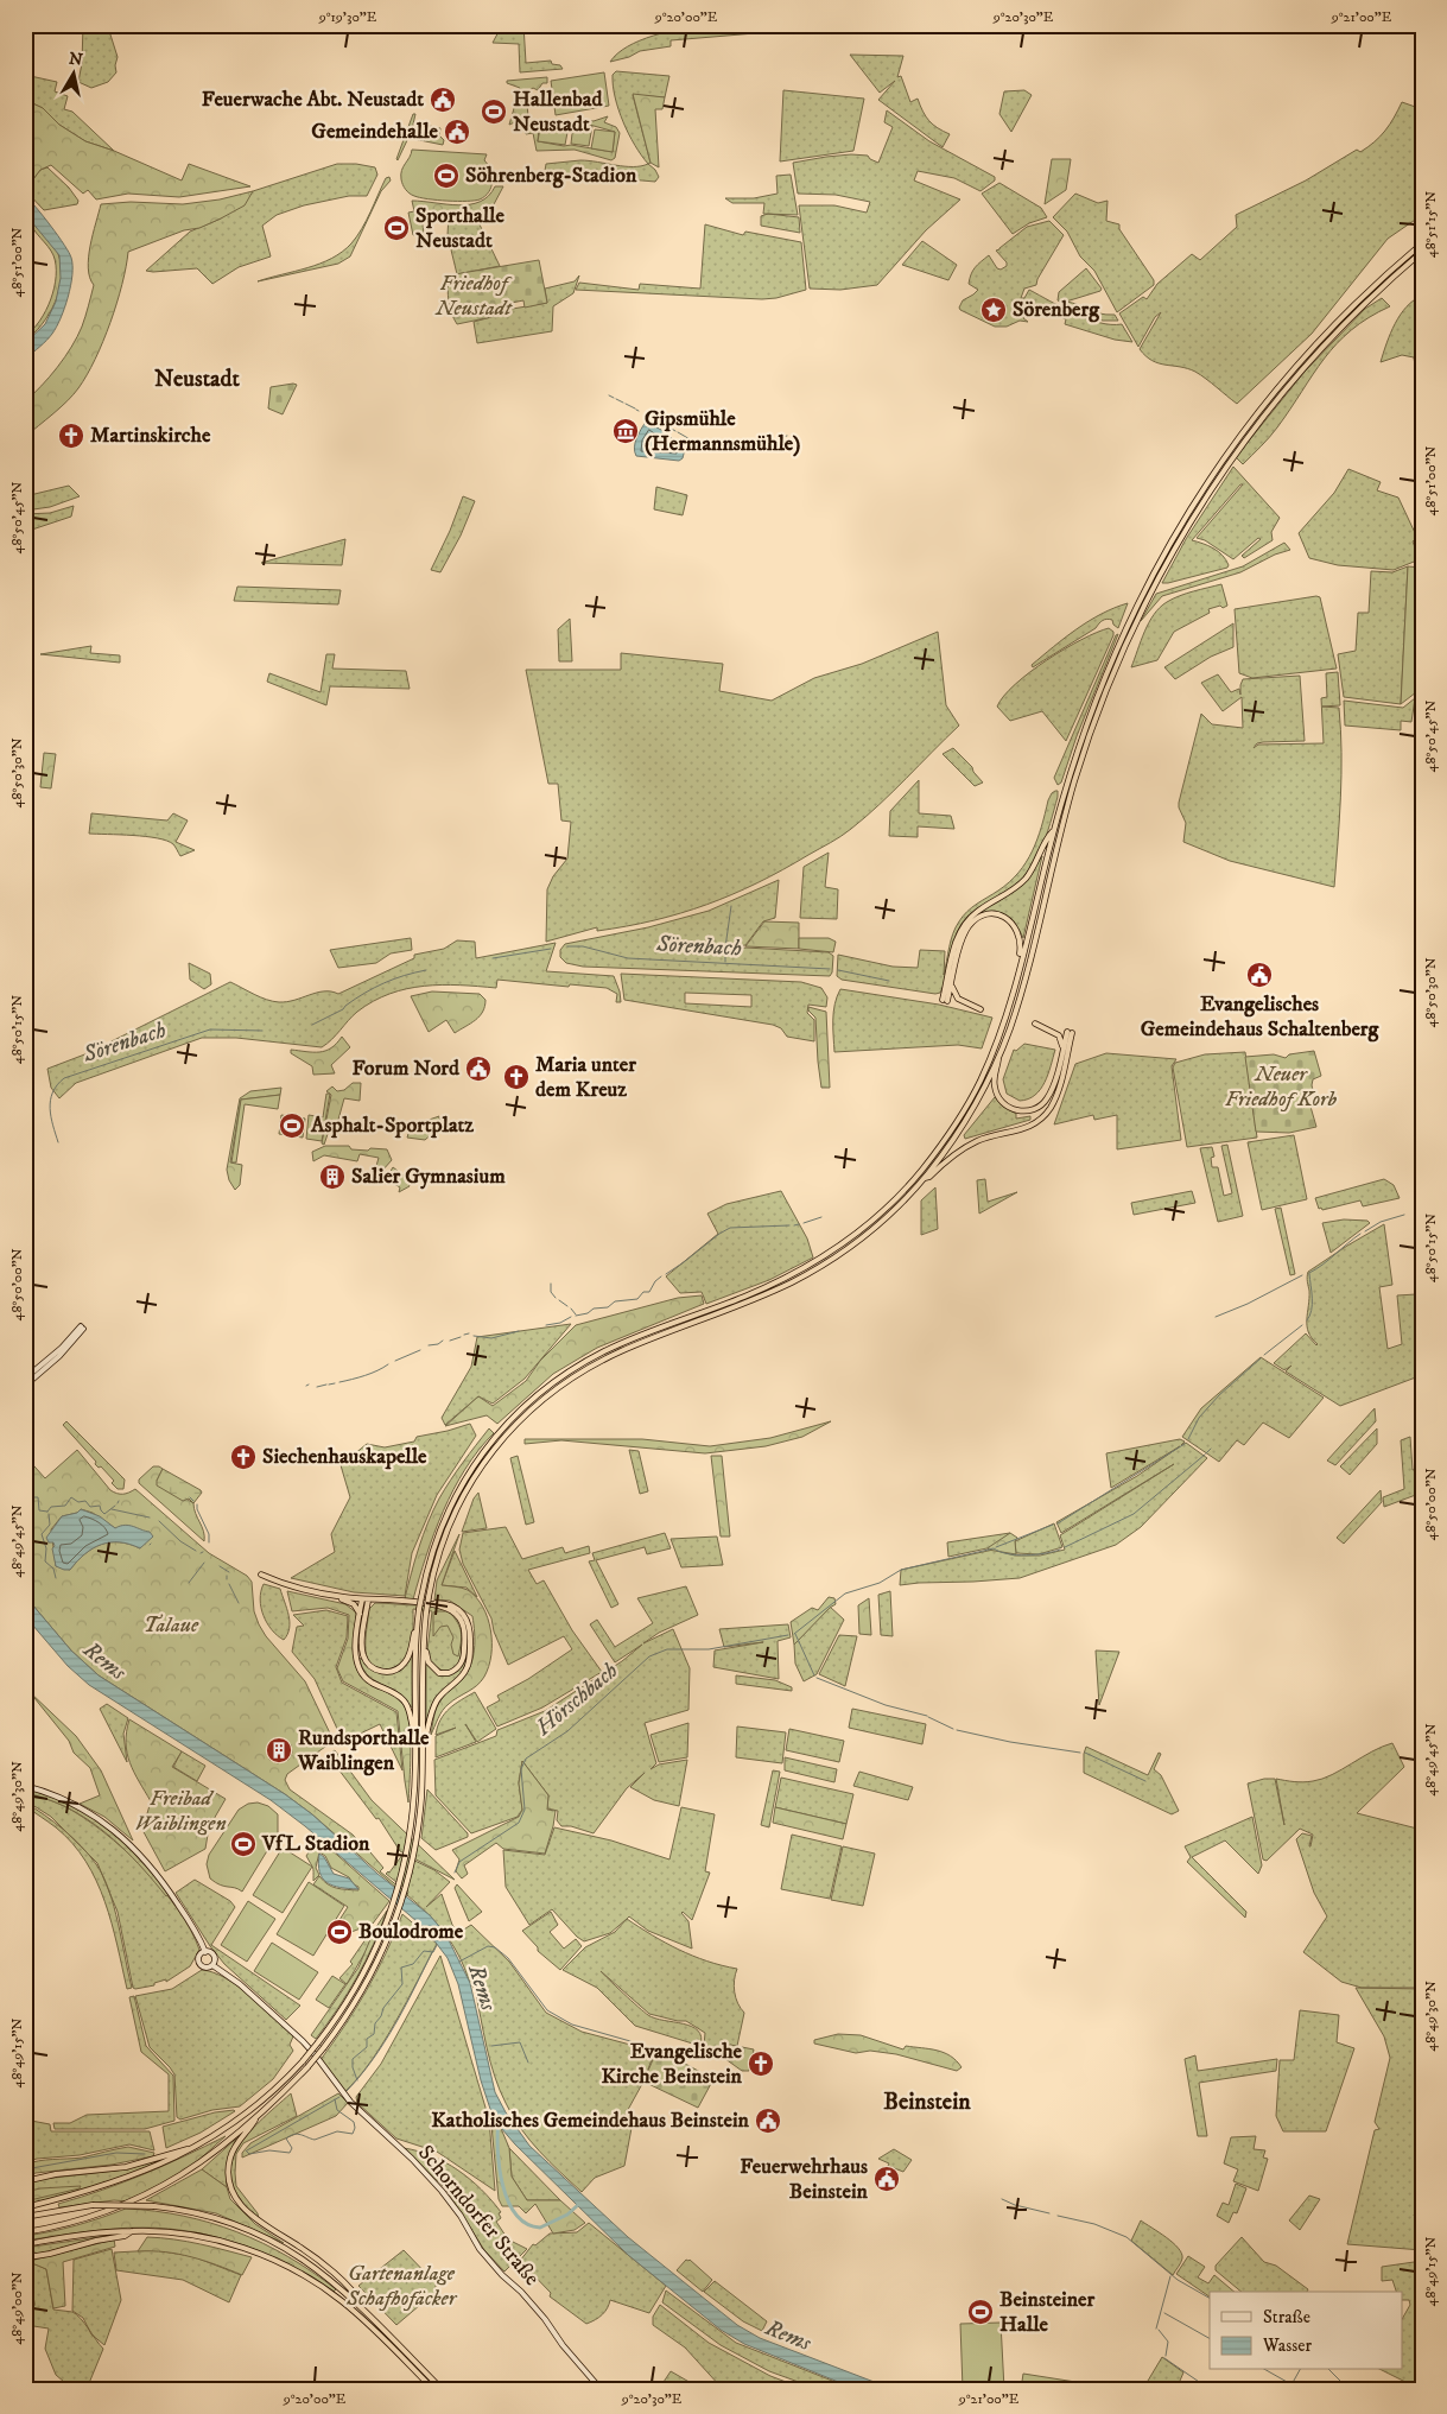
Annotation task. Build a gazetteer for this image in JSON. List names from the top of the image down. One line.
{"streets":{"main road":["Schorndorfer Straße"]},"districts":["Neustadt","Beinstein"],"water":["Sörenbach","Rems","Hörschbach"],"parks":["Friedhof Neustadt","Neuer Friedhof Korb","Talaue","Freibad Waiblingen","Gartenanlage Schafhofäcker"],"places":{"public building":["Feuerwache Abt. Neustadt","Gemeindehalle","Evangelisches Gemeindehaus Schaltenberg","Forum Nord","Katholisches Gemeindehaus Beinstein","Feuerwehrhaus Beinstein"],"sports":["Hallenbad Neustadt","Söhrenberg-Stadion","Sporthalle Neustadt","Asphalt-Sportplatz","VfL Stadion","Boulodrome","Beinsteiner Halle"],"place":["Sörenberg"],"museum":["Gipsmühle (Hermannsmühle)"],"church":["Martinskirche","Maria unter dem Kreuz","Siechenhauskapelle","Evangelische Kirche Beinstein"],"building":["Salier Gymnasium","Rundsporthalle Waiblingen"]},"legend":["Straße","Wasser"],"north":"top","coordinates":["9°19'30\"E","9°20'00\"E","9°20'30\"E","9°21'00\"E","48°51'15\"N","48°51'00\"N","48°50'45\"N","48°50'30\"N","48°50'15\"N","48°50'00\"N","48°49'45\"N","48°49'30\"N","48°49'15\"N","48°49'00\"N"]}
